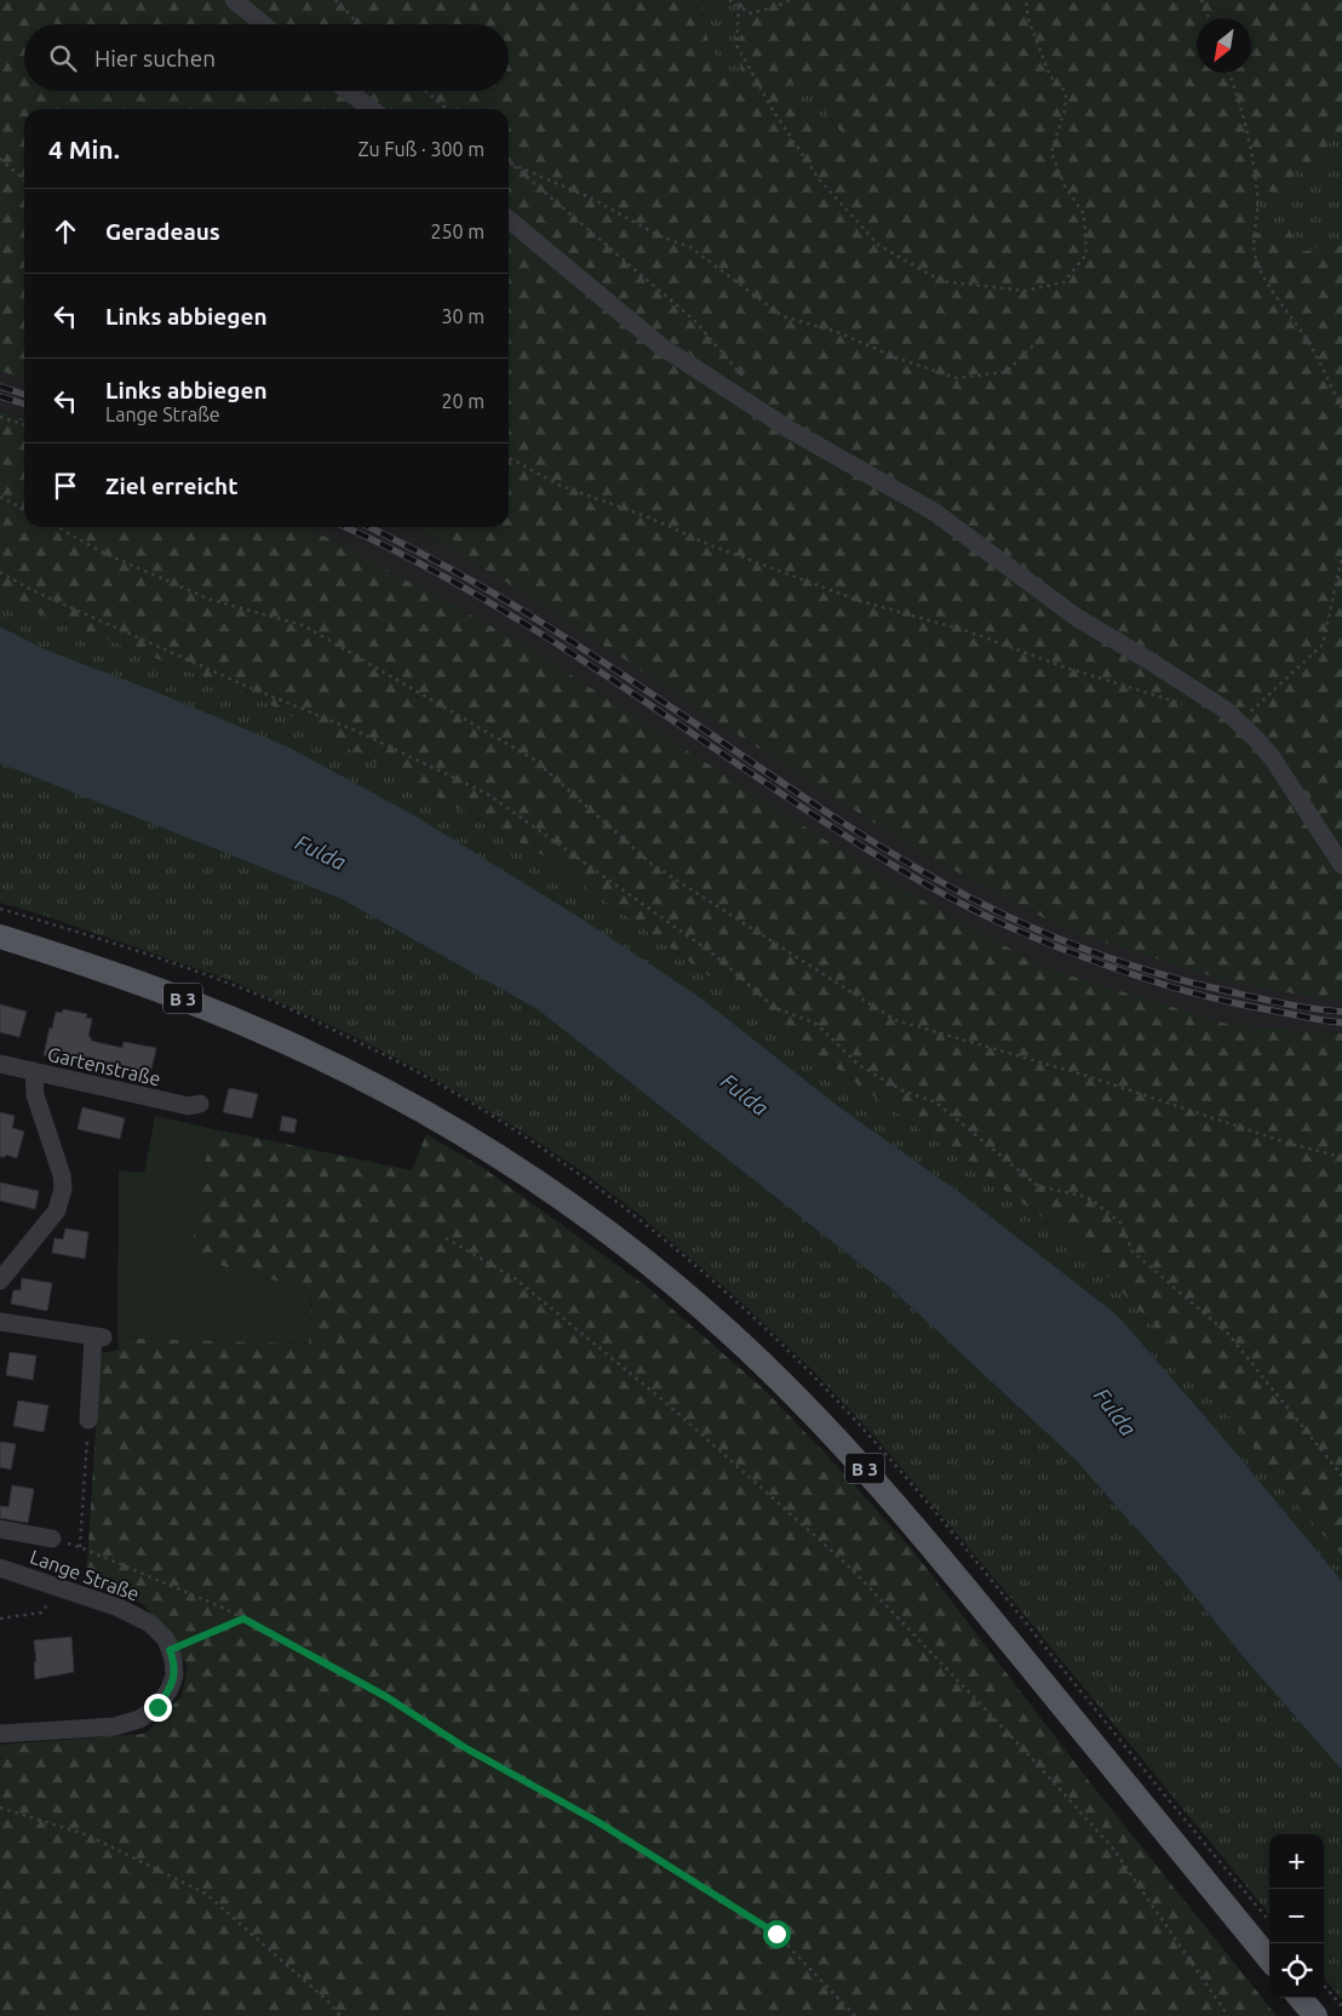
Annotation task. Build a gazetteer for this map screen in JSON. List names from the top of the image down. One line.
{"streets":{"main road":["B 3"],"street":["Gartenstraße","Lange Straße"]},"water":["Fulda"],"north":"bottom left","page":{"search":"Hier suchen","heading":["4 Min.","Zu Fuß · 300 m"],"list":[["Geradeaus","250 m"],["Links abbiegen","30 m"],["Links abbiegen","Lange Straße","20 m"],"Ziel erreicht"],"map_buttons":["+","−"]}}
